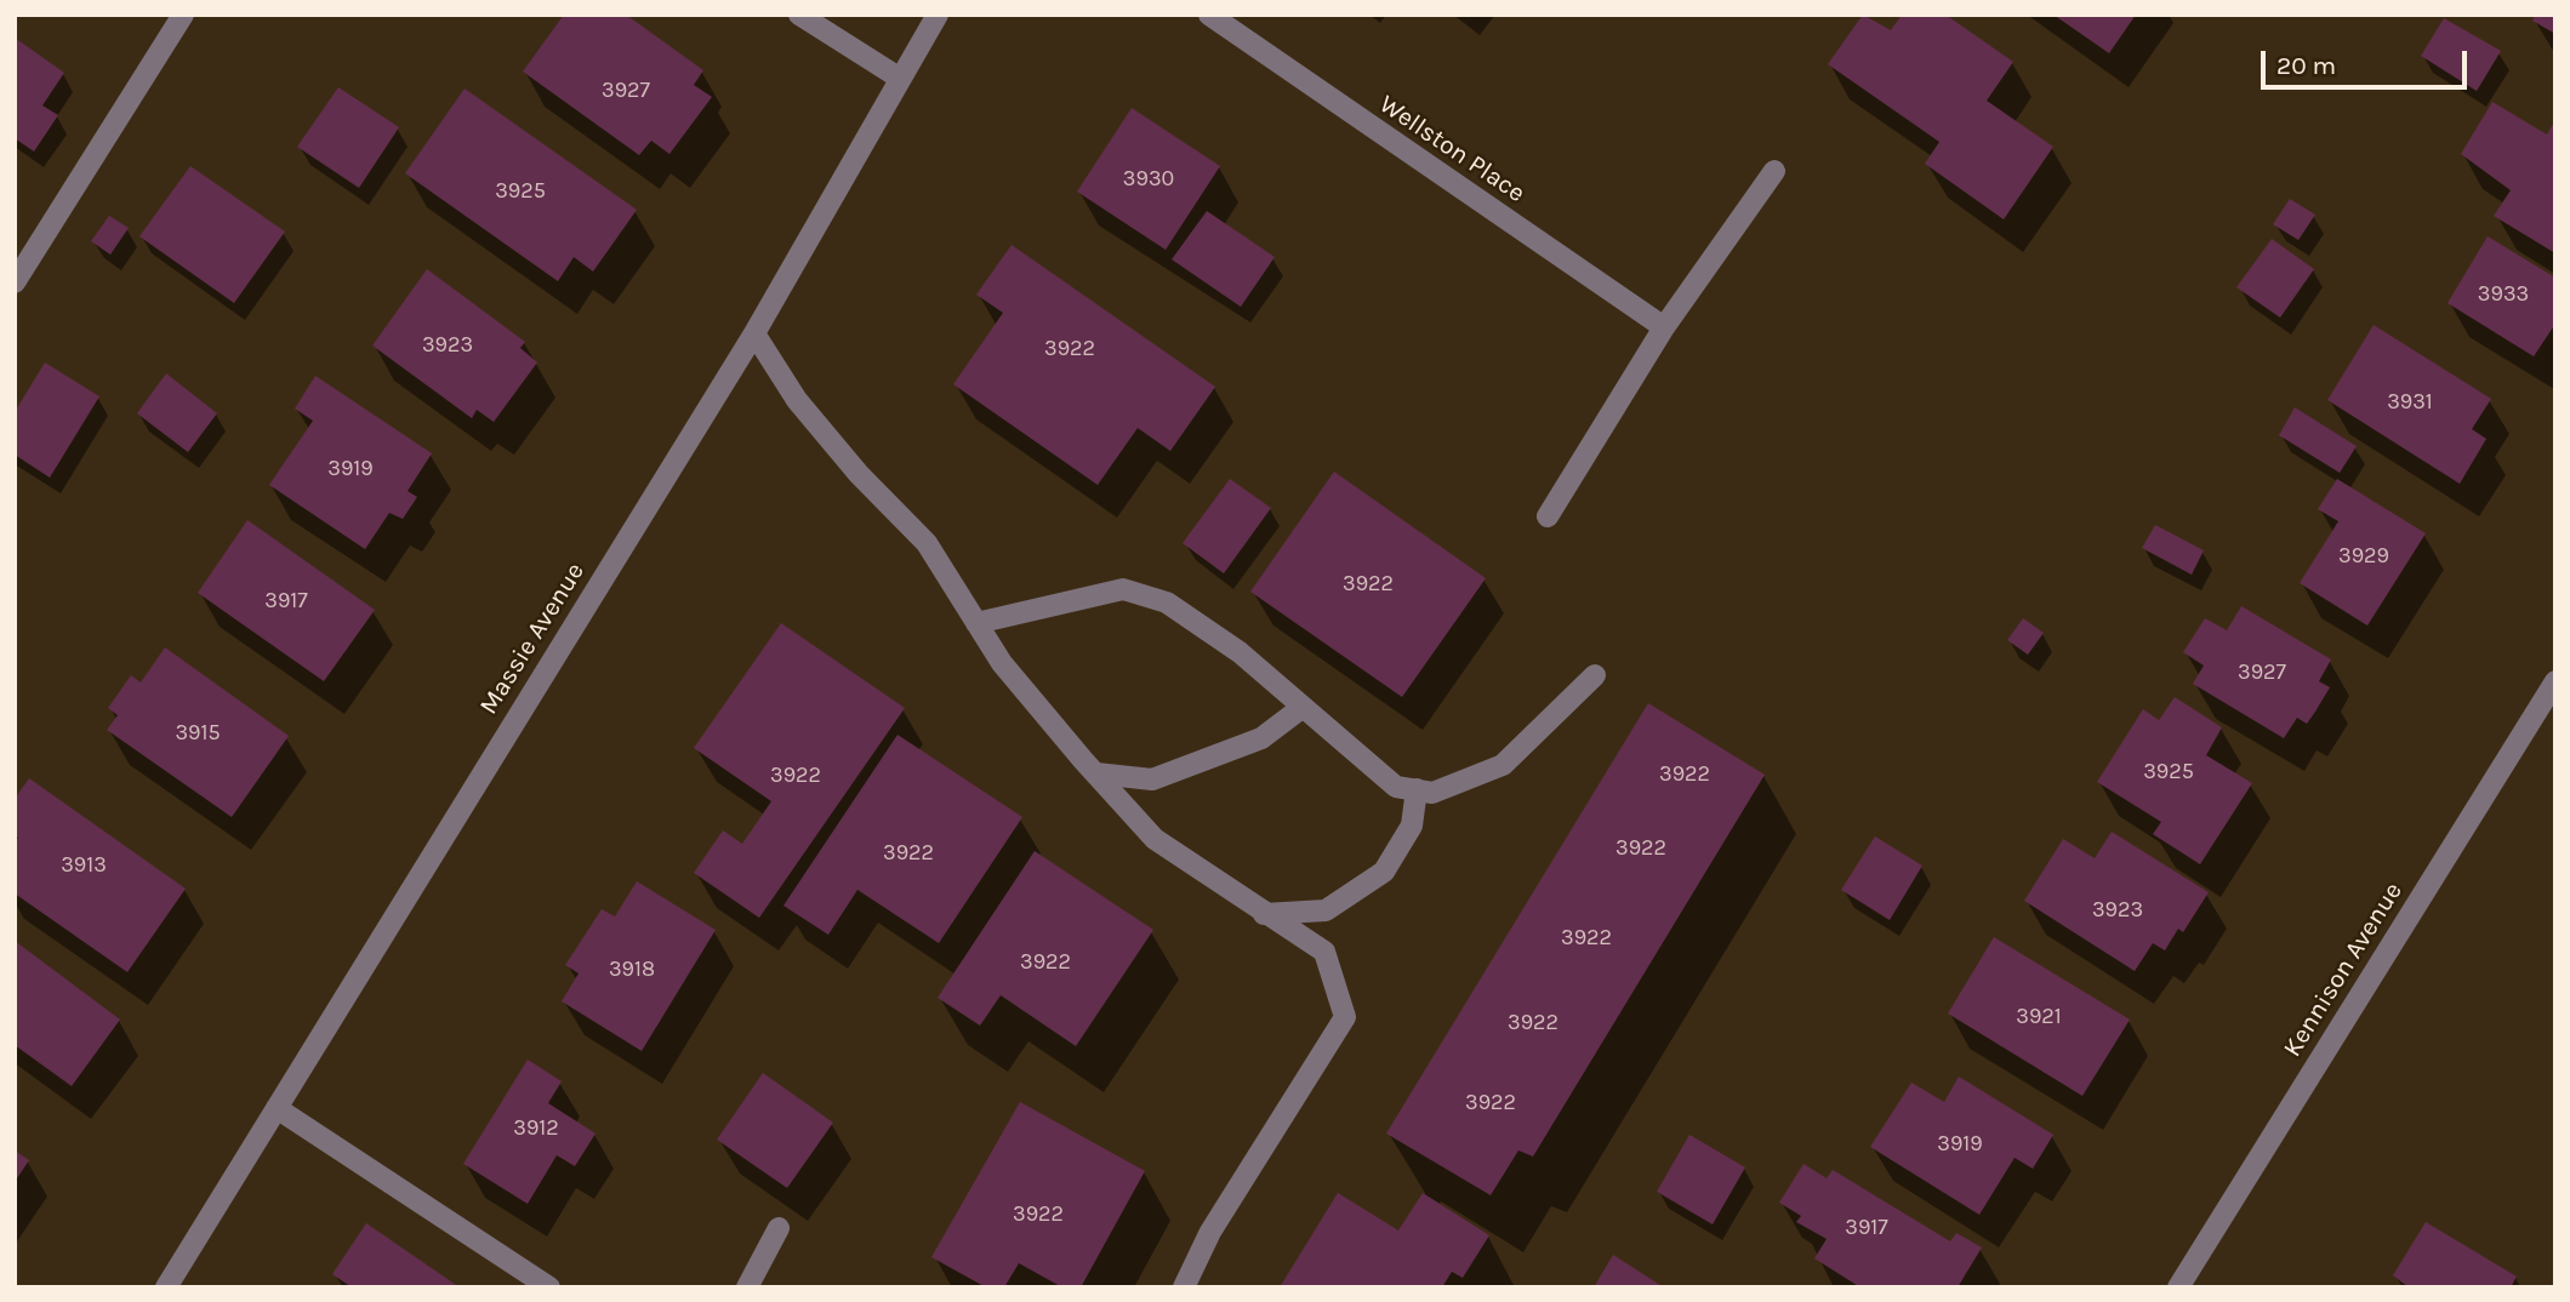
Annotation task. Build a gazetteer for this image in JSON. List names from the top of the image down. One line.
{"streets":{"street":["Wellston Place","Massie Avenue","Kennison Avenue"]},"house_numbers":["3927","3930","3925","3933","3923","3922","3931","3919","3929","3922","3917","3927","3915","3925","3922","3922","3922","3922","3913","3923","3922","3922","3918","3921","3922","3922","3912","3919","3922","3917"],"scale_bar":"20 m"}
